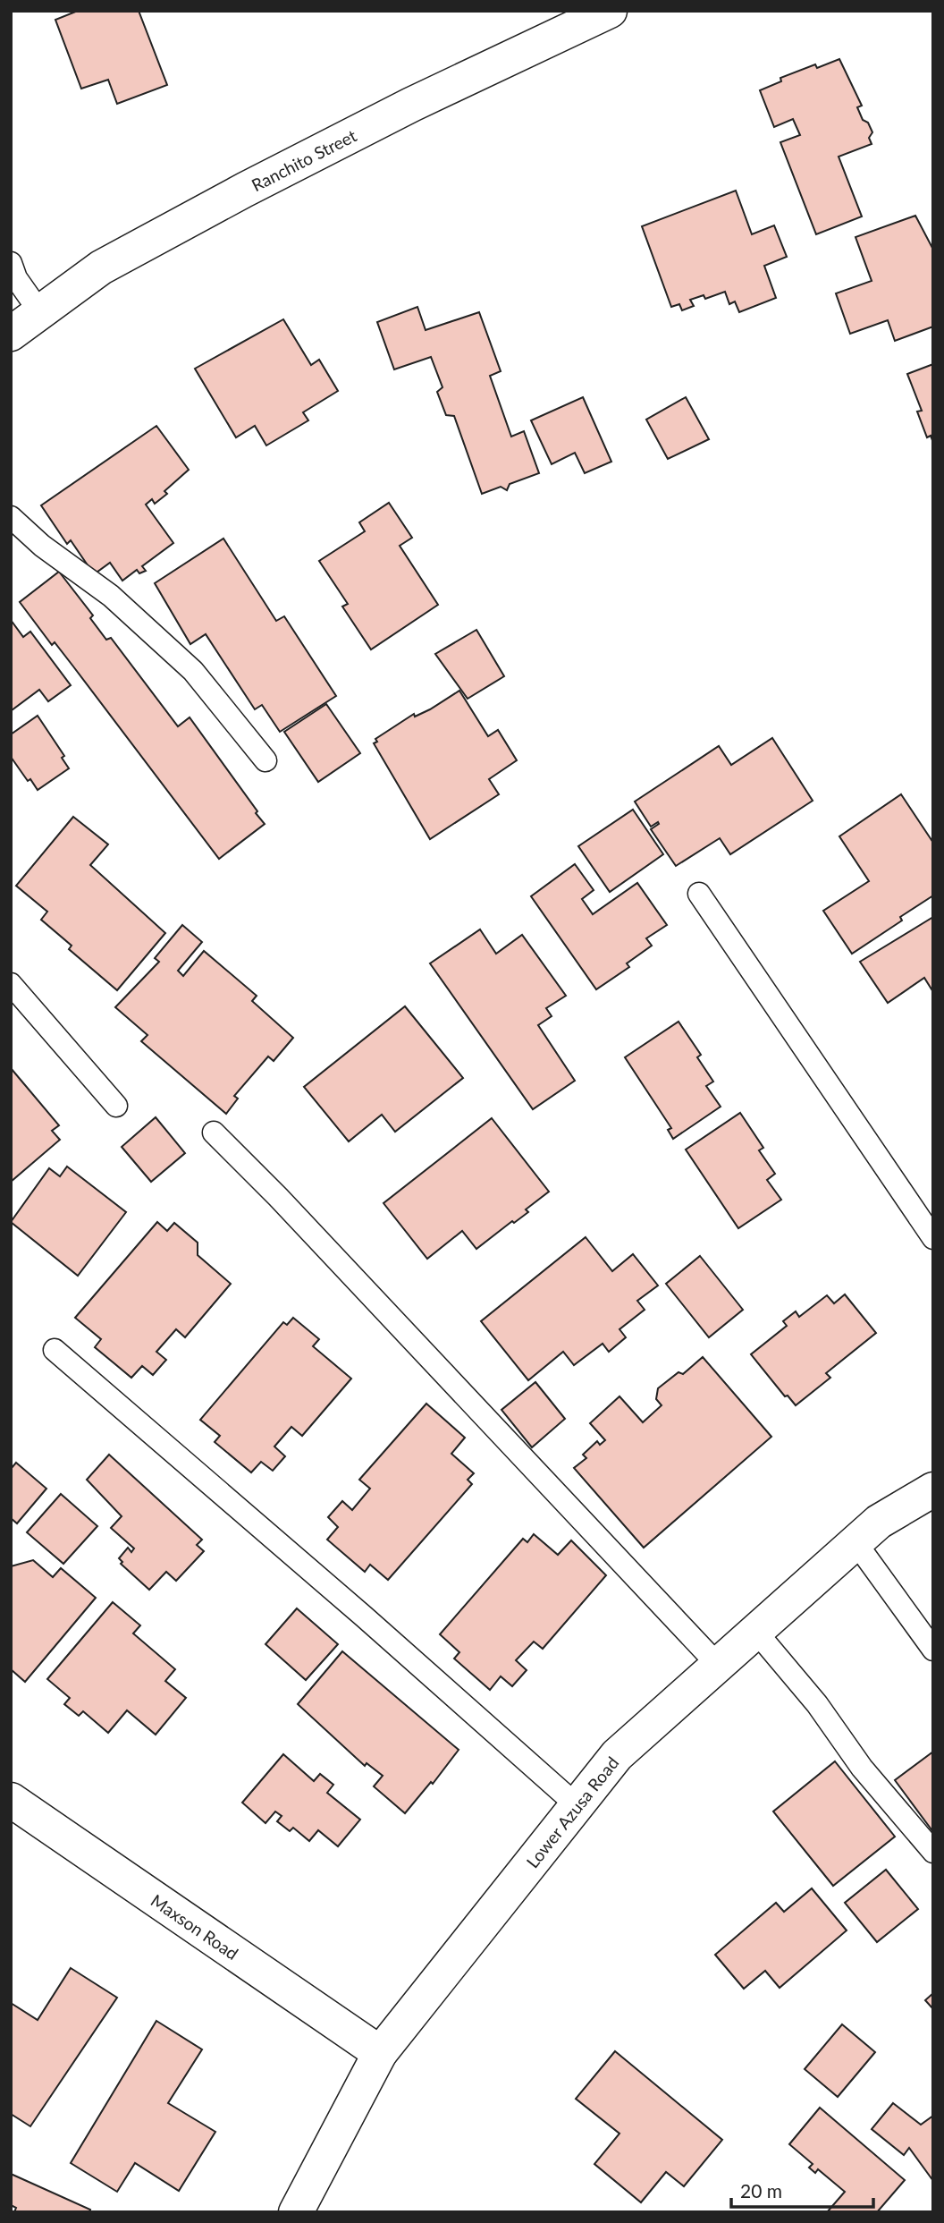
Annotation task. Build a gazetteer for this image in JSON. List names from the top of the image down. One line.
{"streets":{"street":["Ranchito Street","Lower Azusa Road","Maxson Road"]},"crossings":[["Lower Azusa Road","Maxson Road"]],"scale_bar":"20 m"}
